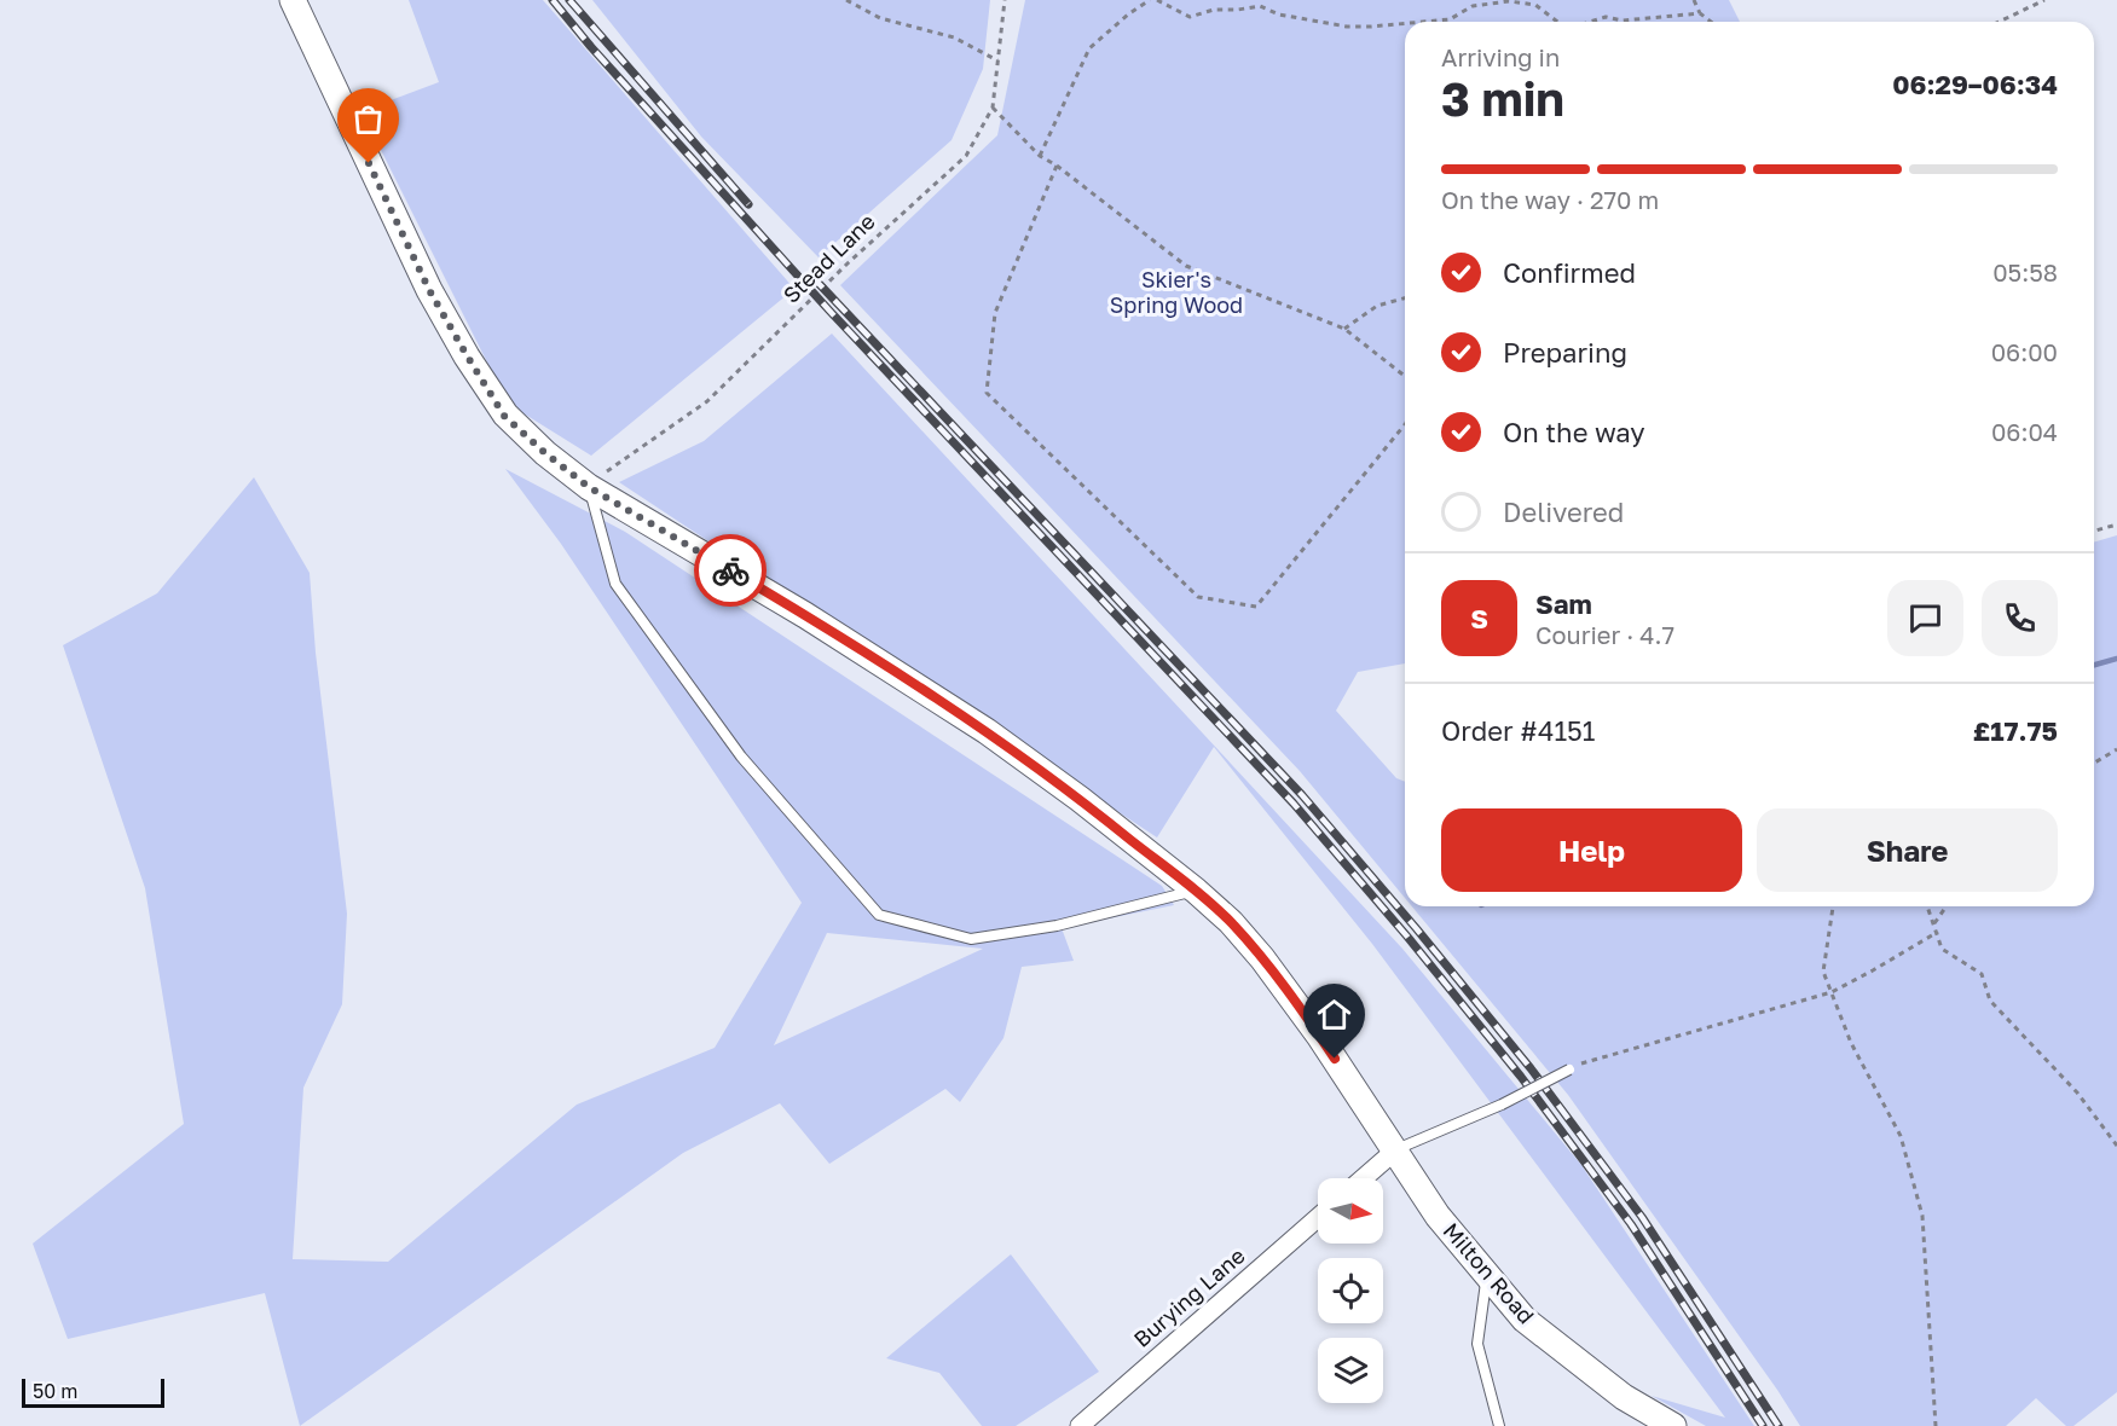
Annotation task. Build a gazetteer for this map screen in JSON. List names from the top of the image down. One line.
{"streets":{"street":["Milton Road","Burying Lane"],"path":["Stead Lane"]},"crossings":[["Stead Lane","Milton Road"]],"parks":["Skier's Spring Wood"],"scale_bar":"50 m","north":"right","page":{"heading":["3 min","Arriving in","06:29–06:34"],"panel":["Sam","Courier · 4.7","Order #4151","£17.75"],"bar":"On the way · 270 m","list":[["Confirmed","05:58"],["Preparing","06:00"],["On the way","06:04"],"Delivered"],"round":"S","buttons":["Help","Share"],"scale":"50 m"}}
